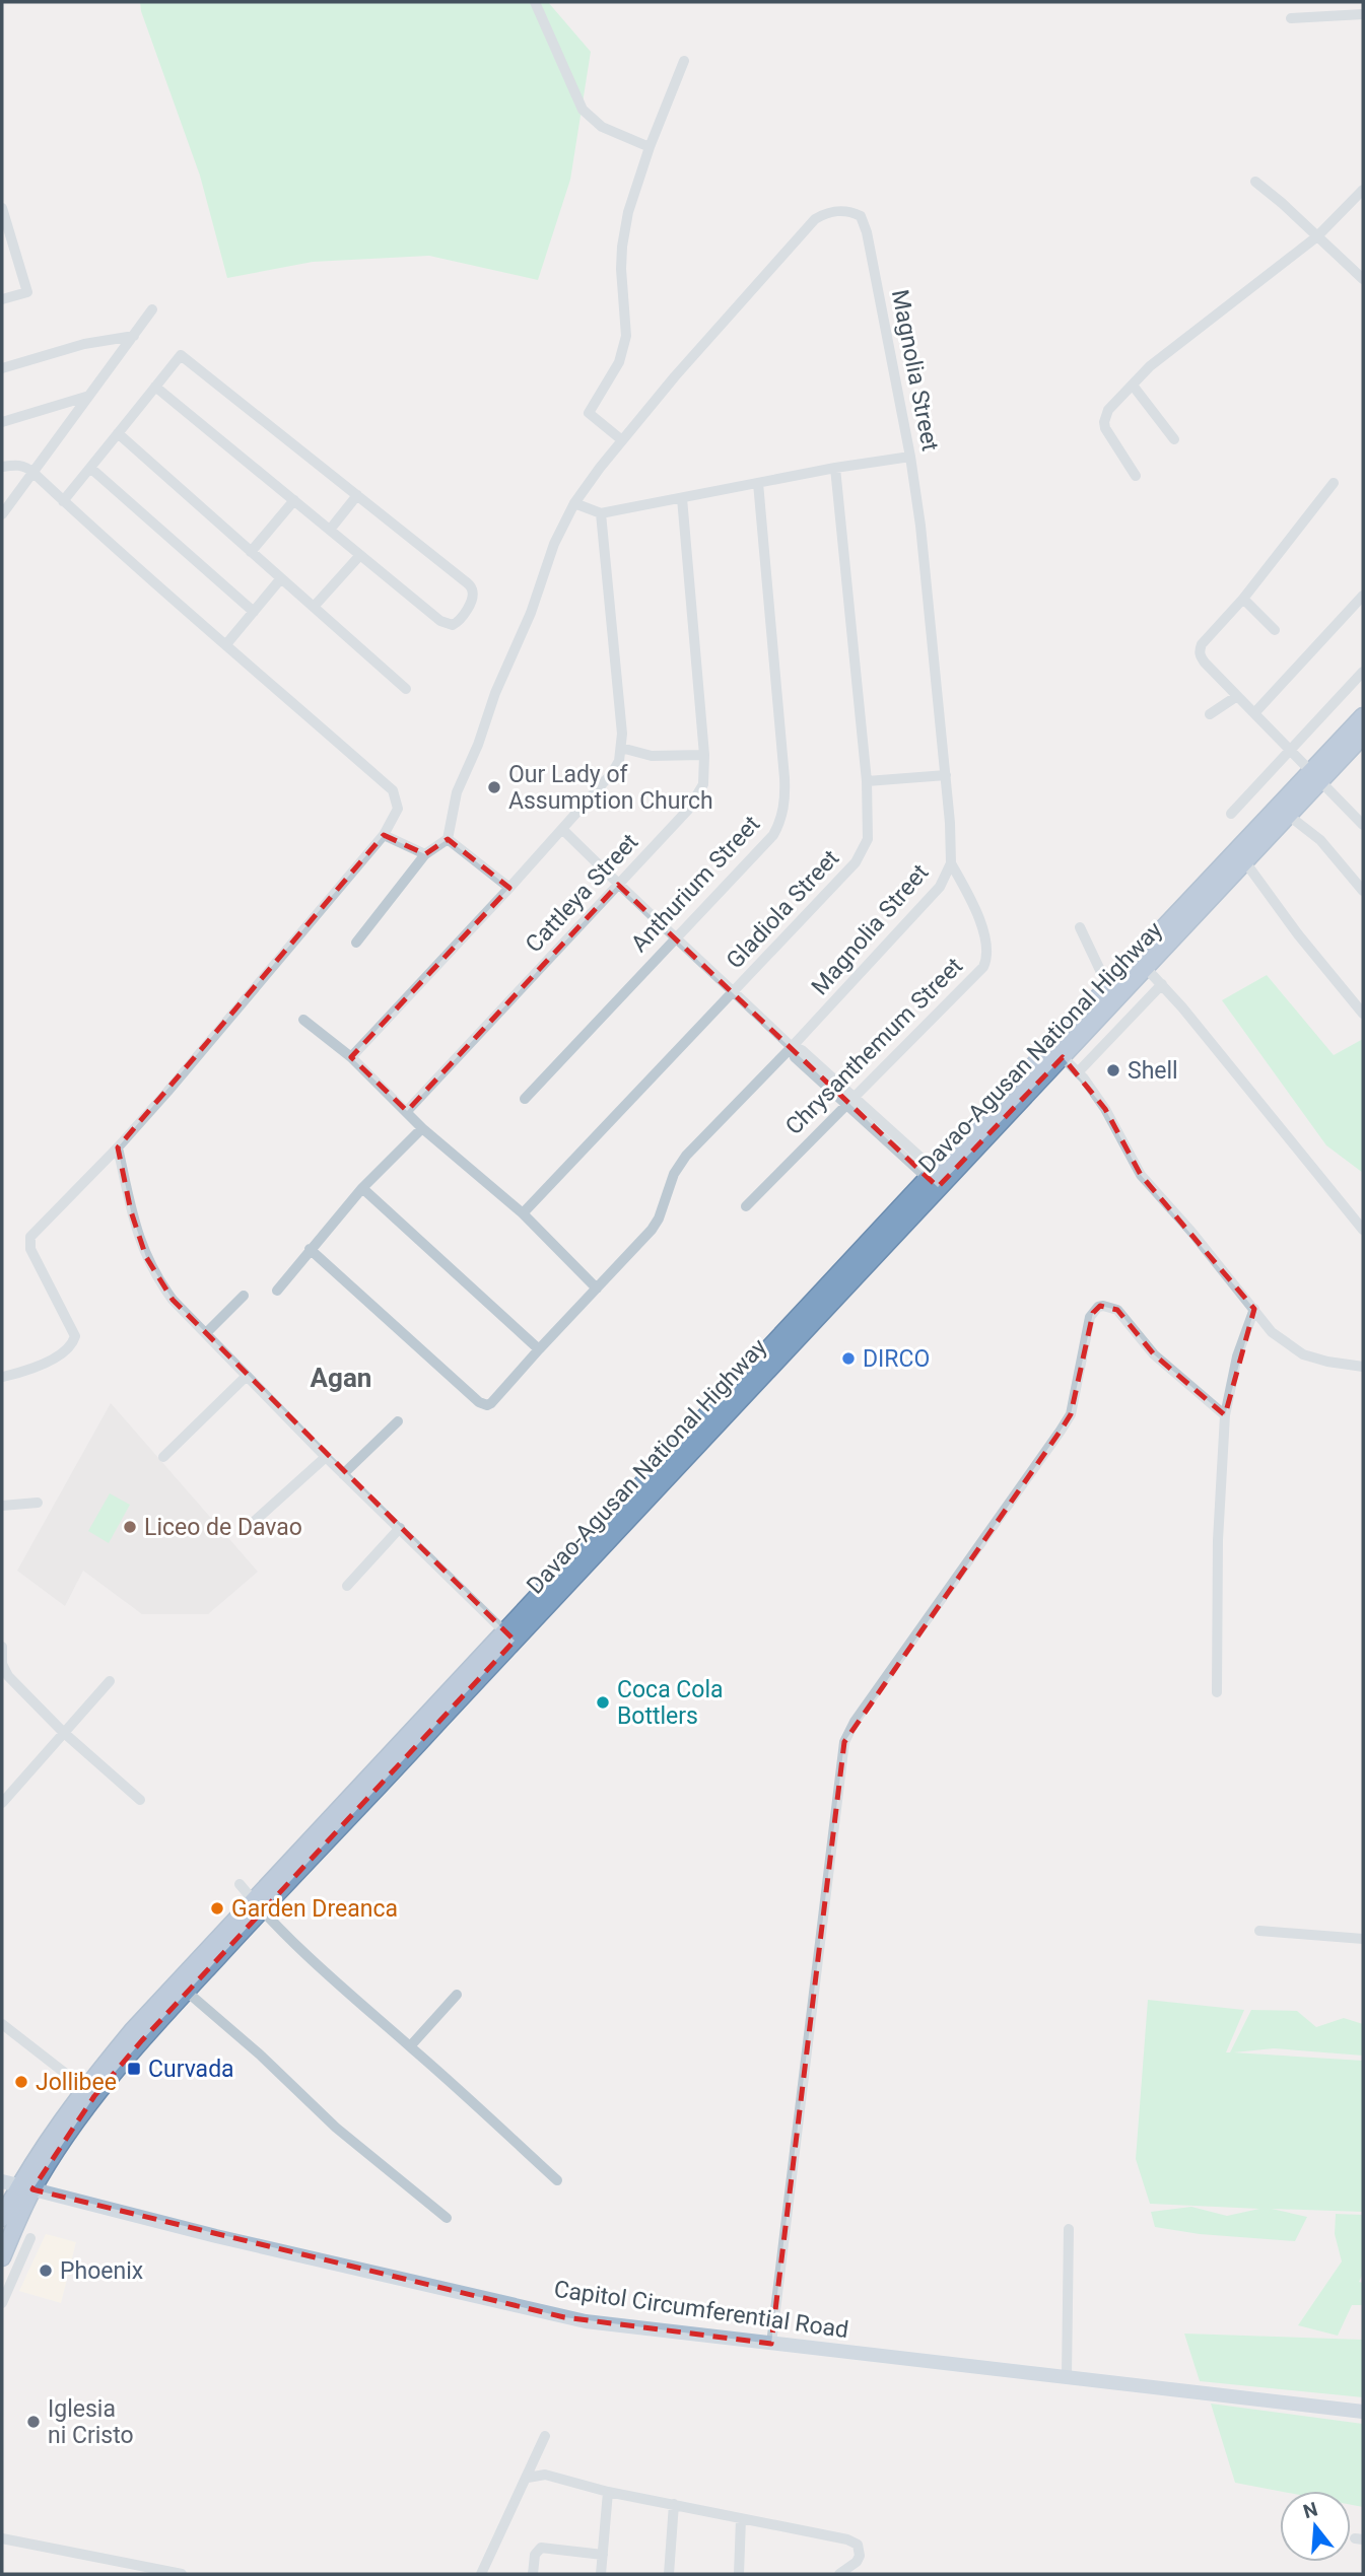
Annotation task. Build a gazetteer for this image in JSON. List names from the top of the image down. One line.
{"streets":{"highway":["Davao-Agusan National Highway"],"main road":["Capitol Circumferential Road"],"street":["Magnolia Street","Anthurium Street","Cattleya Street","Gladiola Street","Chrysanthemum Street"]},"crossings":[["Magnolia Street","Chrysanthemum Street"],["Davao-Agusan National Highway","Capitol Circumferential Road"]],"districts":["Agan"],"places":{"other":["Our Lady of Assumption Church","Shell","DIRCO","Liceo de Davao","Coca Cola Bottlers","Garden Dreanca","Jollibee","Phoenix","Iglesia ni Cristo"],"transit":["Curvada"]},"north":"top"}
